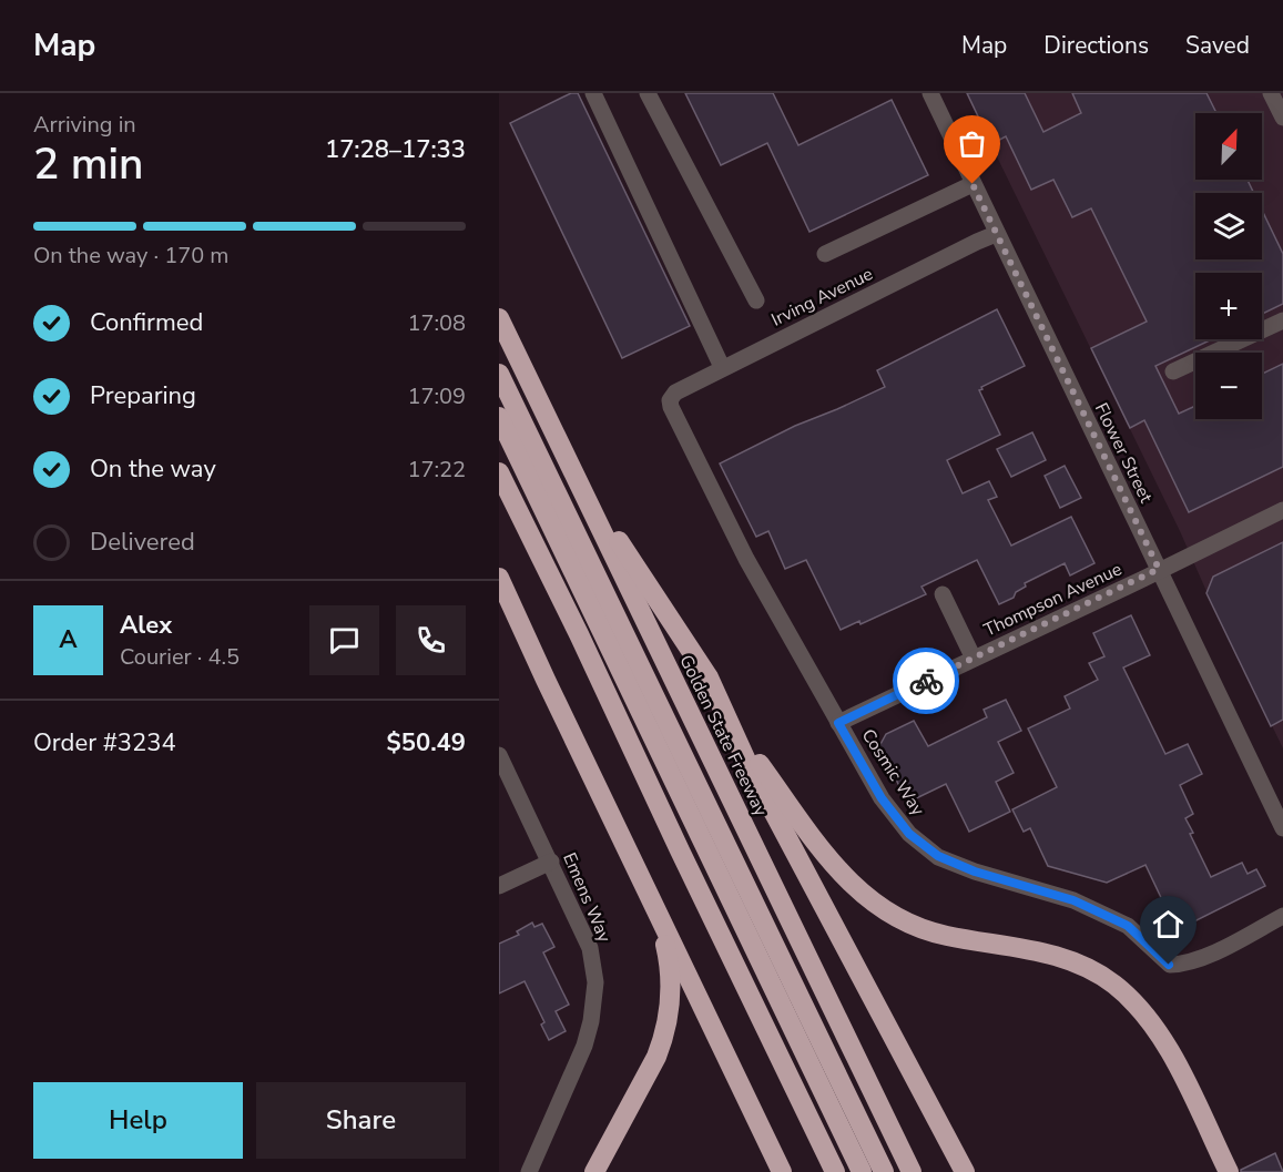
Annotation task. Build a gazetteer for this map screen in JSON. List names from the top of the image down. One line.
{"streets":{"highway":["Golden State Freeway"],"street":["Irving Avenue","Flower Street","Thompson Avenue","Cosmic Way","Emens Way"]},"crossings":[["Irving Avenue","Flower Street"],["Irving Avenue","Cosmic Way"],["Flower Street","Thompson Avenue"],["Thompson Avenue","Cosmic Way"]],"north":"top right","page":{"header":"Map","nav":["Map","Directions","Saved"],"heading":["2 min","Arriving in","17:28–17:33"],"panel":["Alex","Courier · 4.5","Order #3234","$50.49"],"map_buttons":["+","−"],"bar":"On the way · 170 m","list":[["Confirmed","17:08"],["Preparing","17:09"],["On the way","17:22"],"Delivered"],"round":"A","buttons":["Help","Share"]}}
